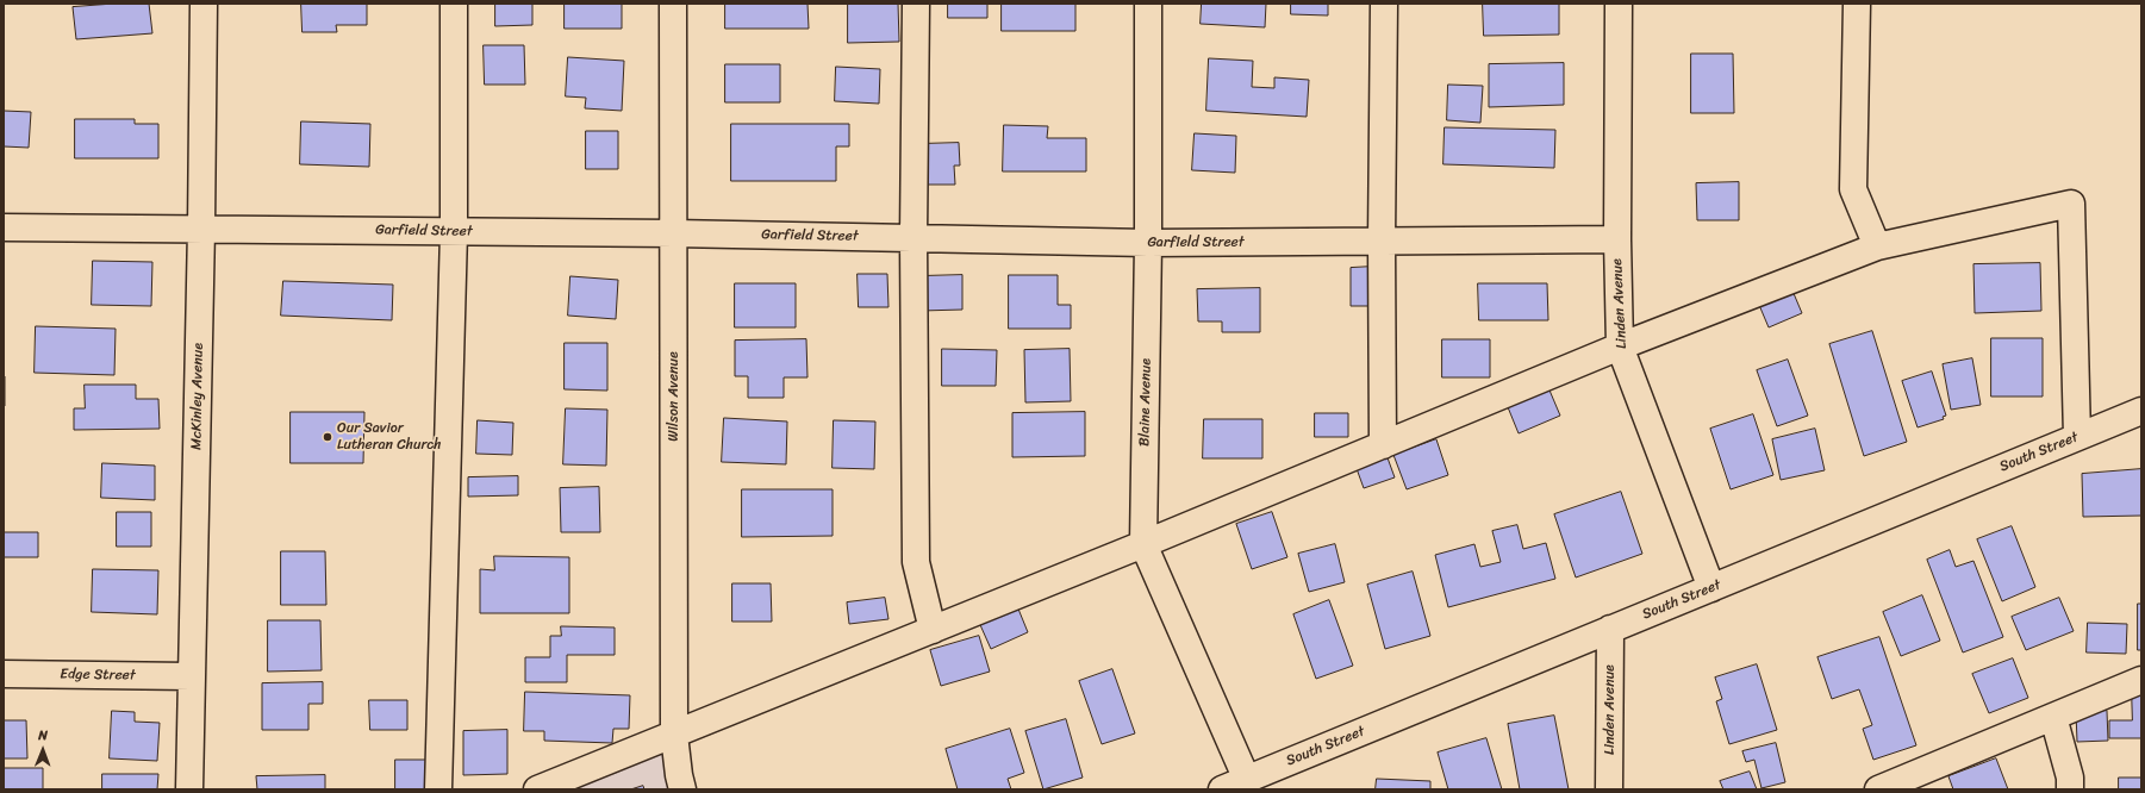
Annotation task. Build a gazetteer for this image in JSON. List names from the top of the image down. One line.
{"streets":{"street":["Garfield Street","Linden Avenue","McKinley Avenue","Wilson Avenue","Blaine Avenue","South Street","Edge Street"]},"crossings":[["Garfield Street","Linden Avenue"],["Garfield Street","McKinley Avenue"],["Garfield Street","Wilson Avenue"],["Garfield Street","Blaine Avenue"],["Linden Avenue","South Street"],["McKinley Avenue","Edge Street"],["Blaine Avenue","South Street"]],"places":["Our Savior Lutheran Church"],"north":"top"}
